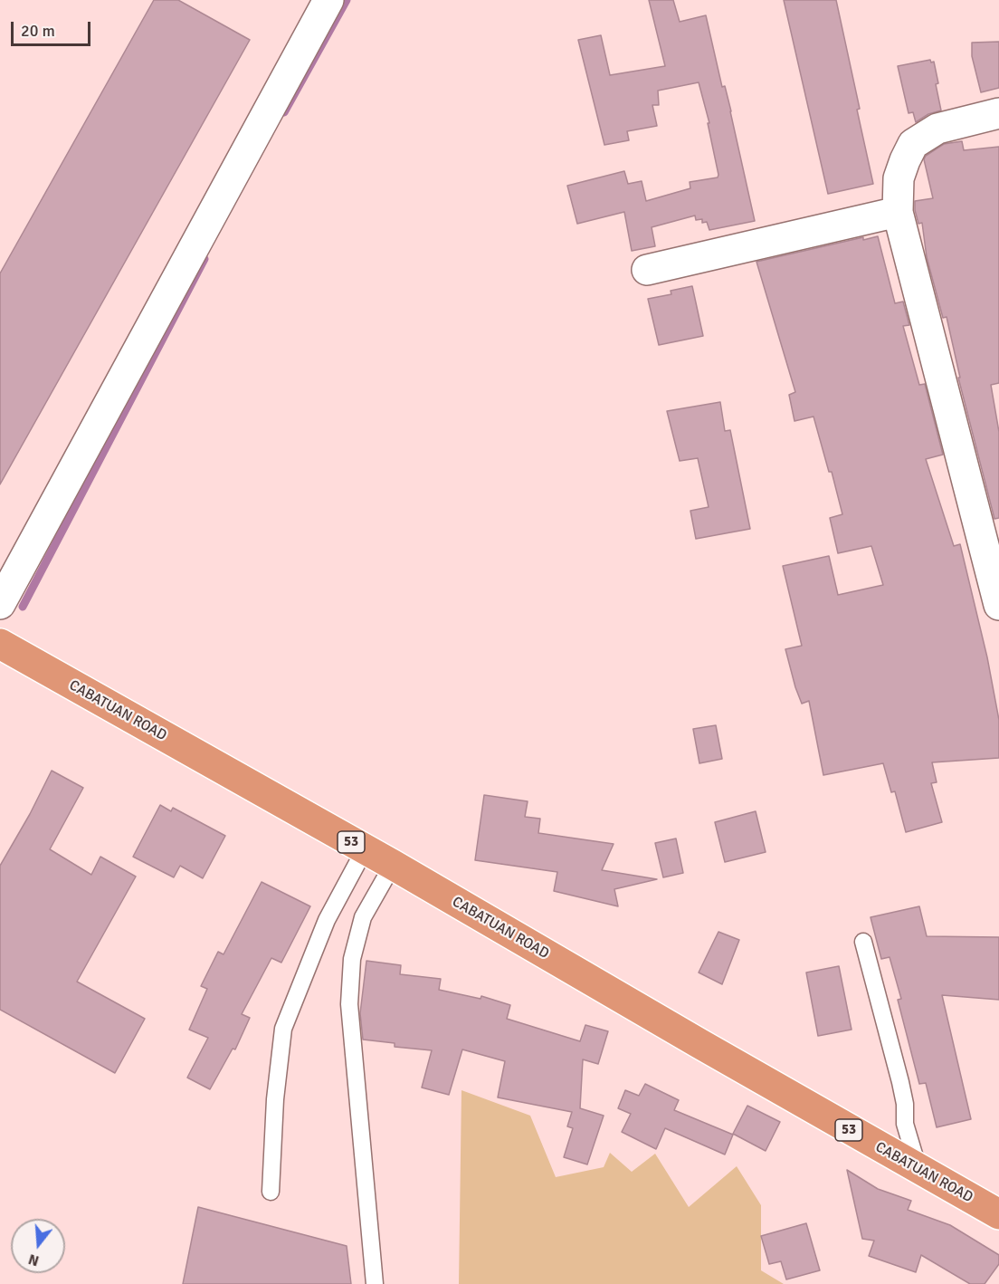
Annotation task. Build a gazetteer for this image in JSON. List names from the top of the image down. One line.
{"streets":{"highway":["CABATUAN ROAD","53"]},"scale_bar":"20 m","north":"bottom"}
